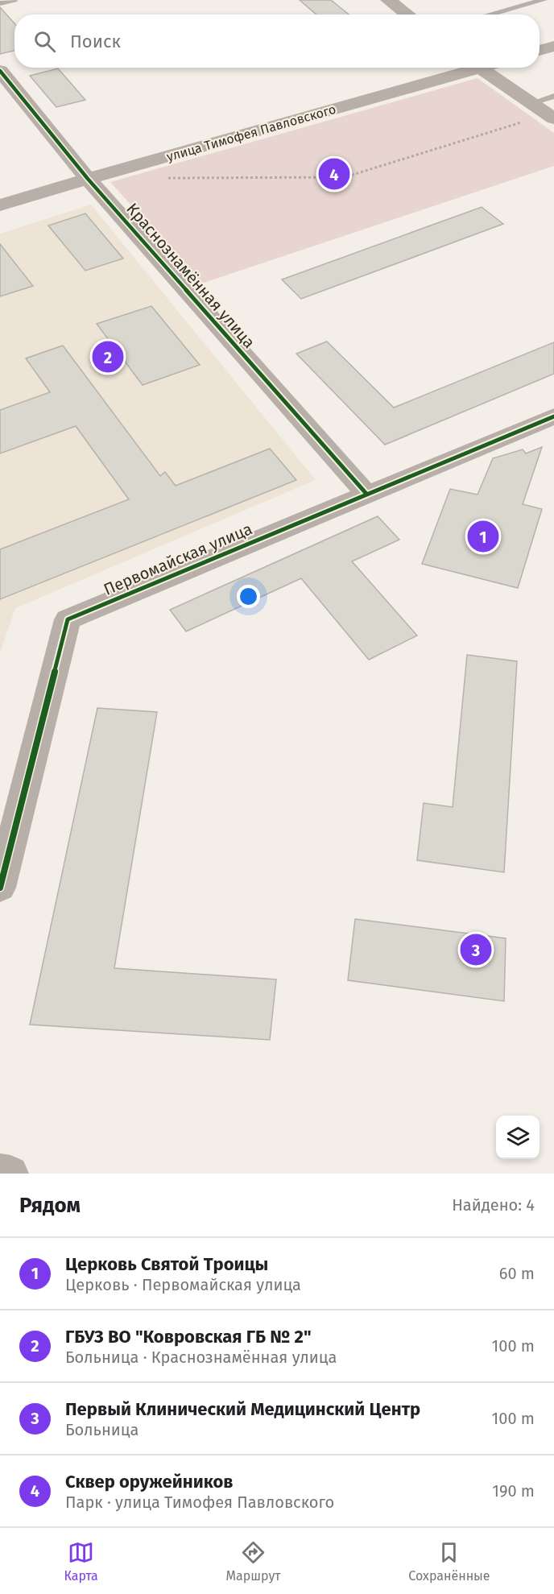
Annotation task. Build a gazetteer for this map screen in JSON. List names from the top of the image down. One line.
{"streets":{"street":["улица Тимофея Павловского","Краснознамённая улица","Первомайская улица"]},"crossings":[["улица Тимофея Павловского","Краснознамённая улица"],["Краснознамённая улица","Первомайская улица"]],"page":{"search":"Поиск","pins":["4","2","1","3"],"heading":["Рядом","Найдено: 4"],"list":[{"mark":"1","name":"Церковь Святой Троицы","note":"Церковь · Первомайская улица","value":"60 m"},{"mark":"2","name":"ГБУЗ ВО \"Ковровская ГБ № 2\"","note":"Больница · Краснознамённая улица","value":"100 m"},{"mark":"3","name":"Первый Клинический Медицинский Центр","note":"Больница","value":"100 m"},{"mark":"4","name":"Сквер оружейников","note":"Парк · улица Тимофея Павловского","value":"190 m"}],"nav":["Карта","Маршрут","Сохранённые"]}}
